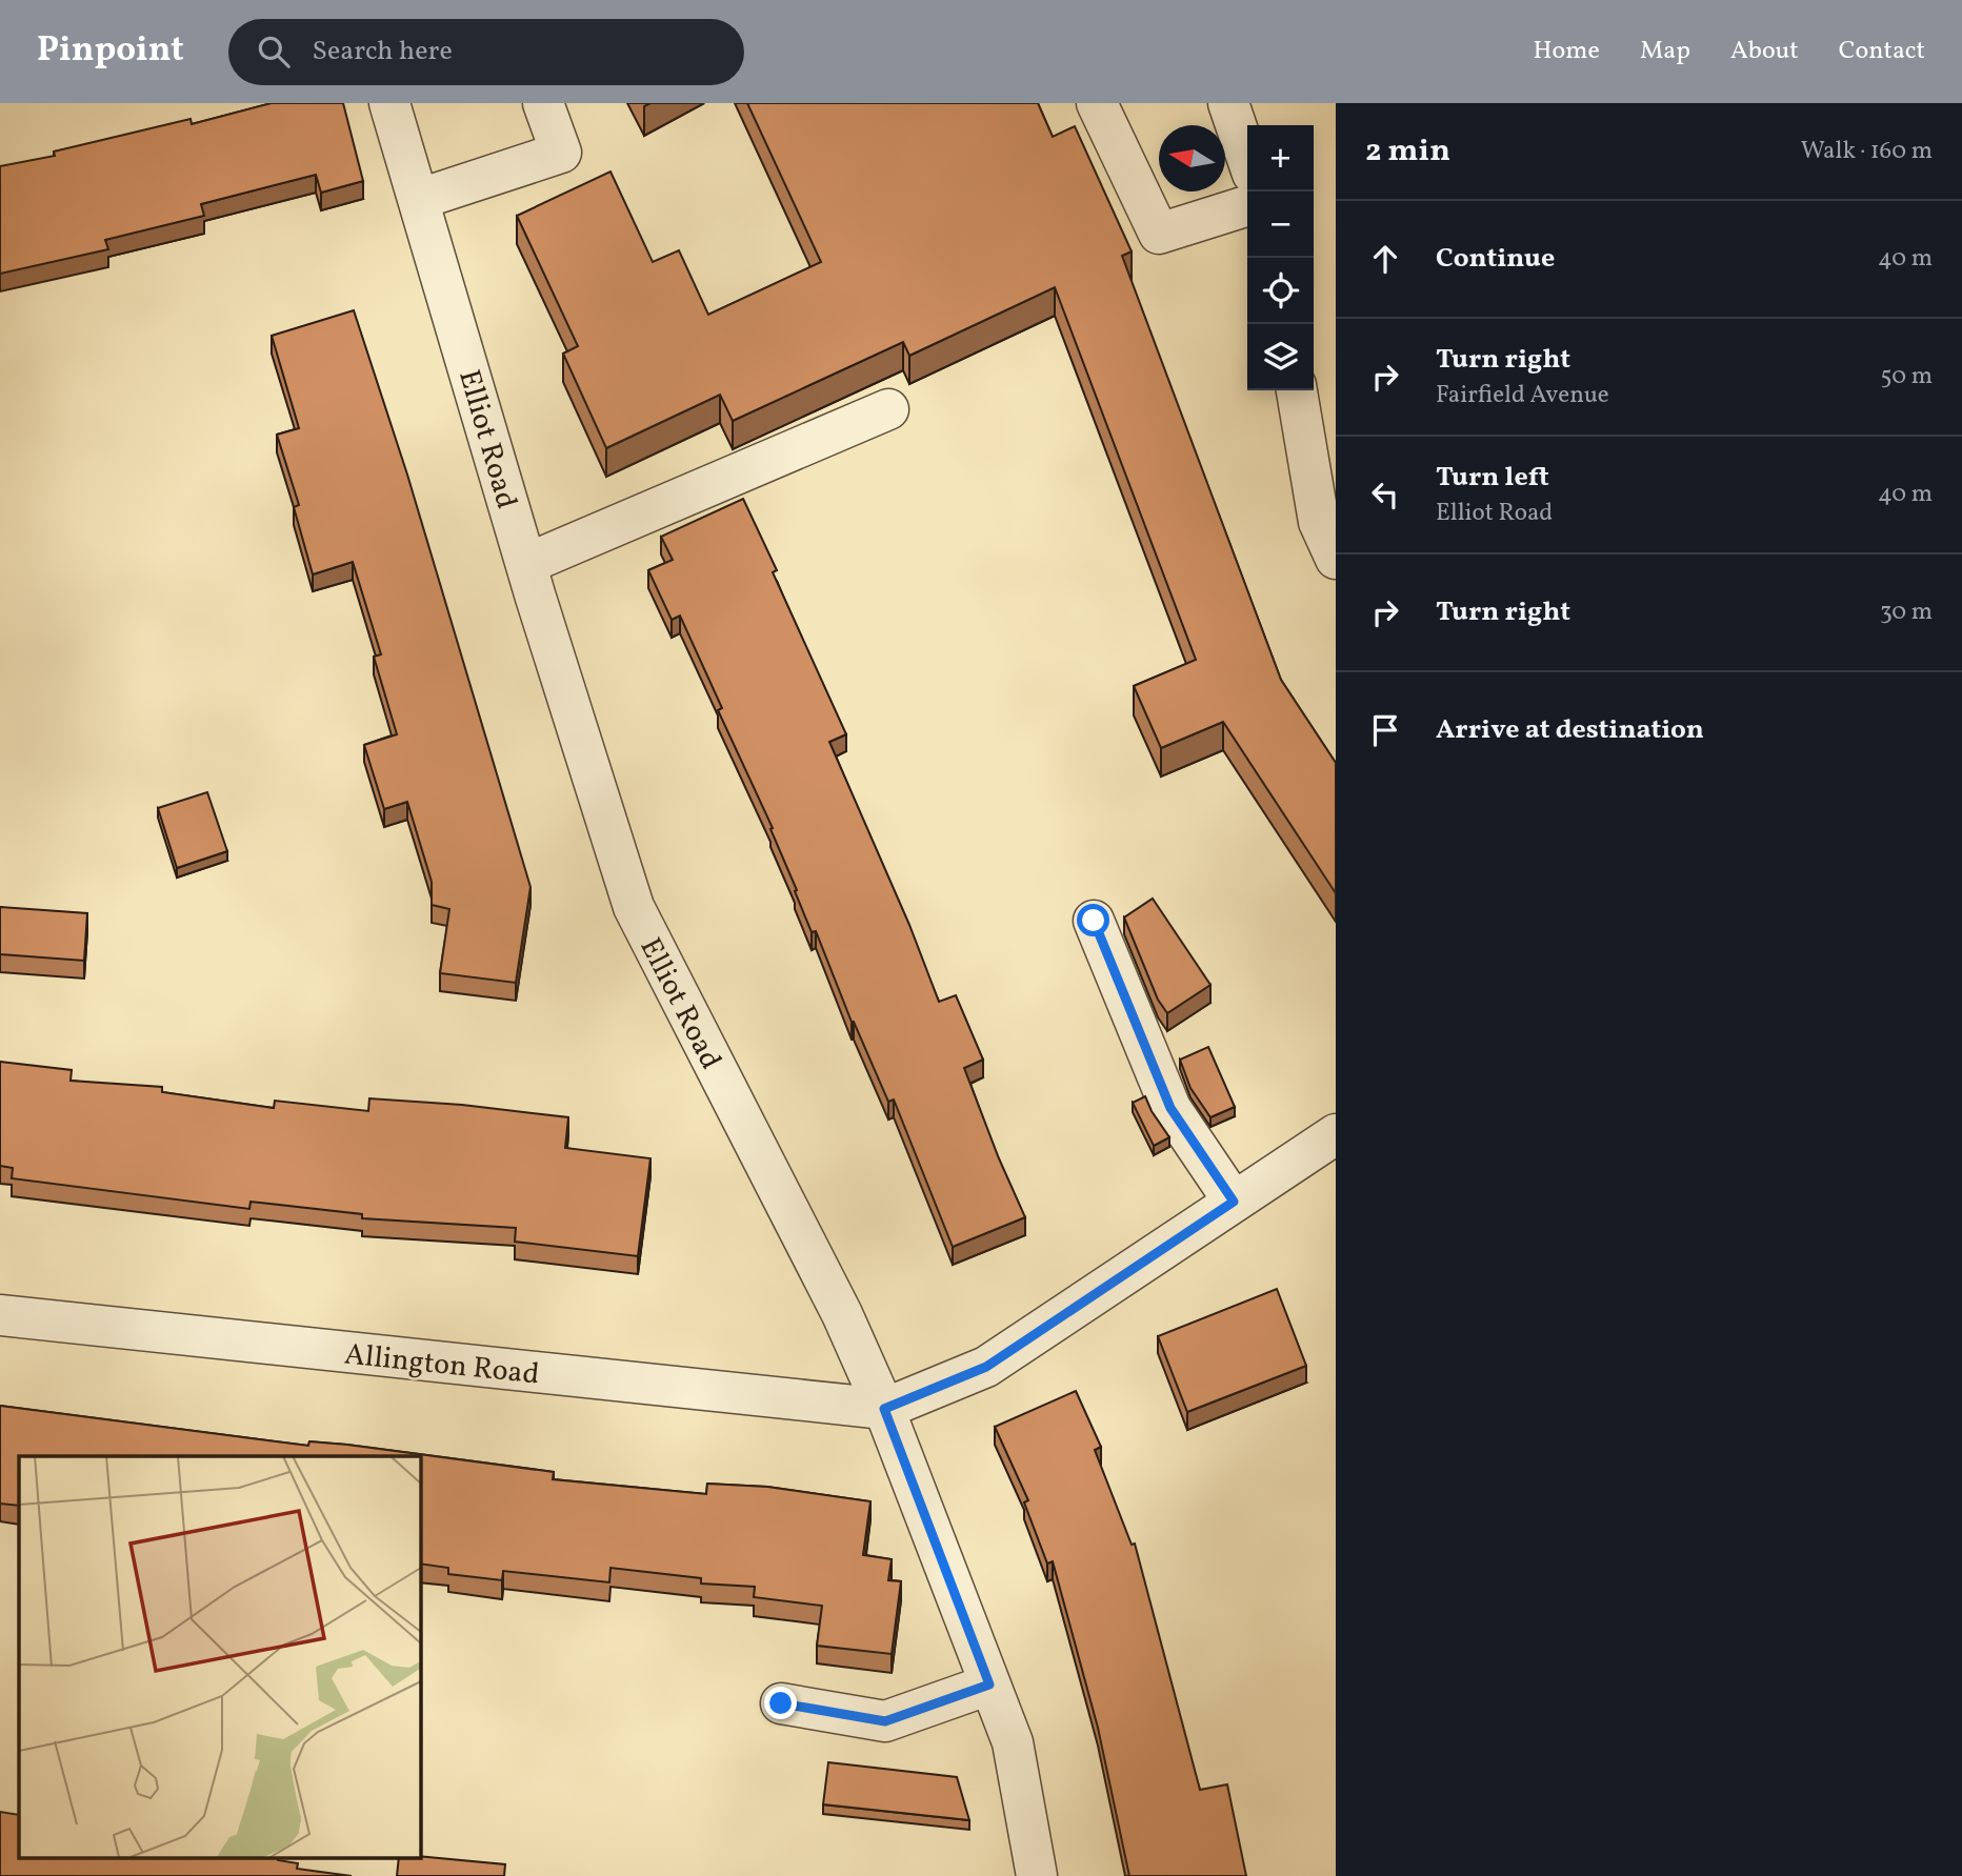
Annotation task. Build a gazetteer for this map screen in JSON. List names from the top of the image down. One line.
{"streets":{"street":["Elliot Road","Allington Road"]},"crossings":[["Elliot Road","Allington Road"]],"north":"left","page":{"header":"Pinpoint","search":"Search here","nav":["Home","Map","About","Contact"],"heading":["2 min","Walk · 160 m"],"map_buttons":["+","−"],"list":[["Continue","40 m"],["Turn right","Fairfield Avenue","50 m"],["Turn left","Elliot Road","40 m"],["Turn right","30 m"],"Arrive at destination"]}}
